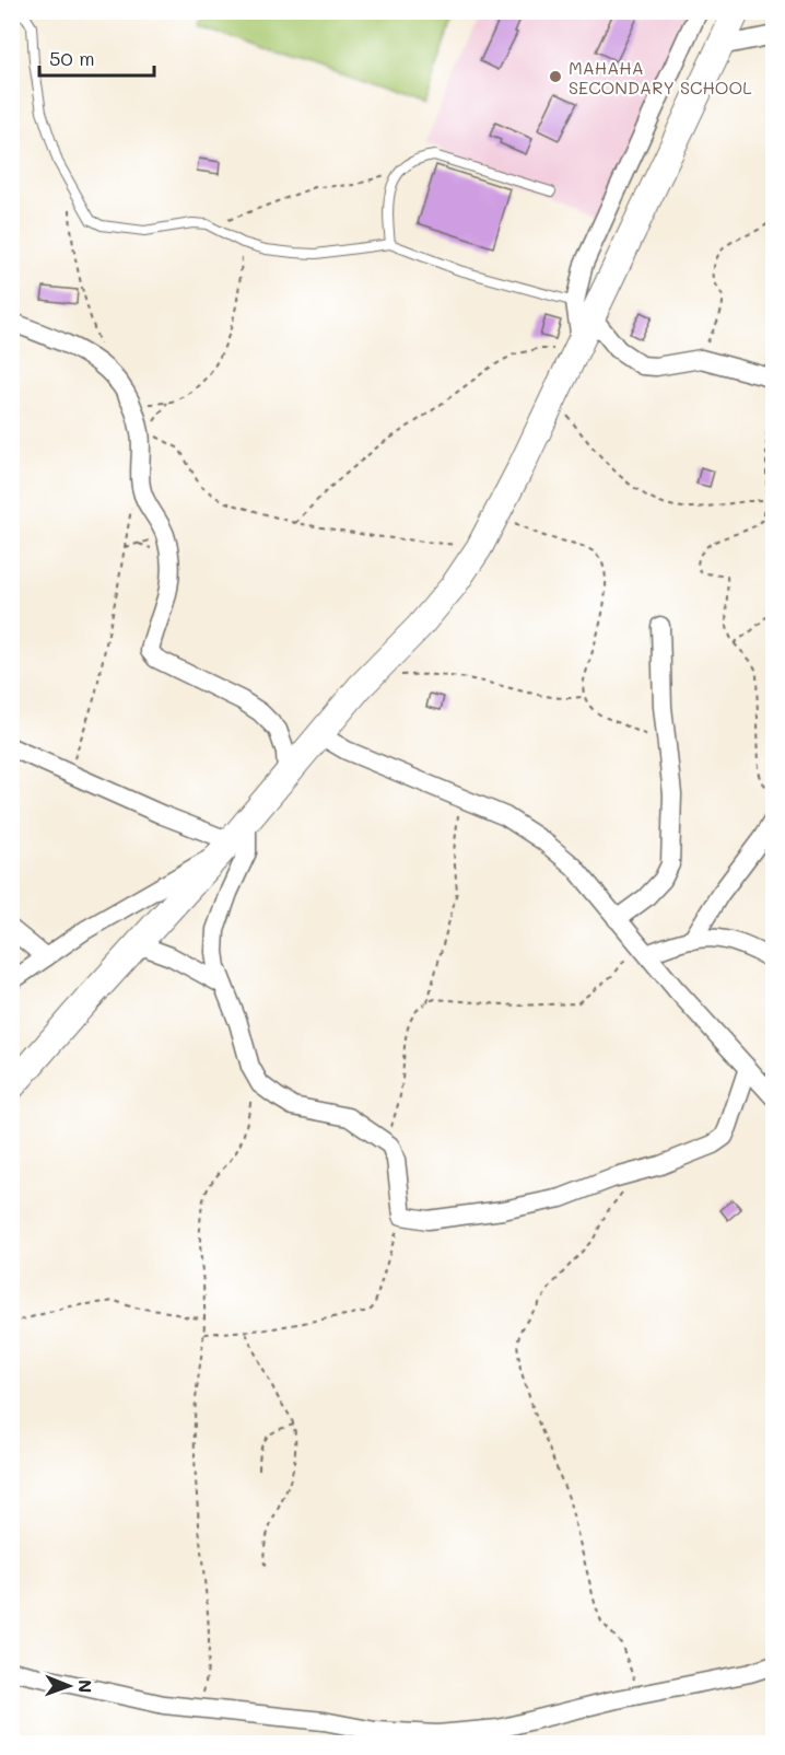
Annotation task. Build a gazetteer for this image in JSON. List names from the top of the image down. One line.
{"places":["MAHAHA SECONDARY SCHOOL"],"scale_bar":"50 m","north":"right"}
